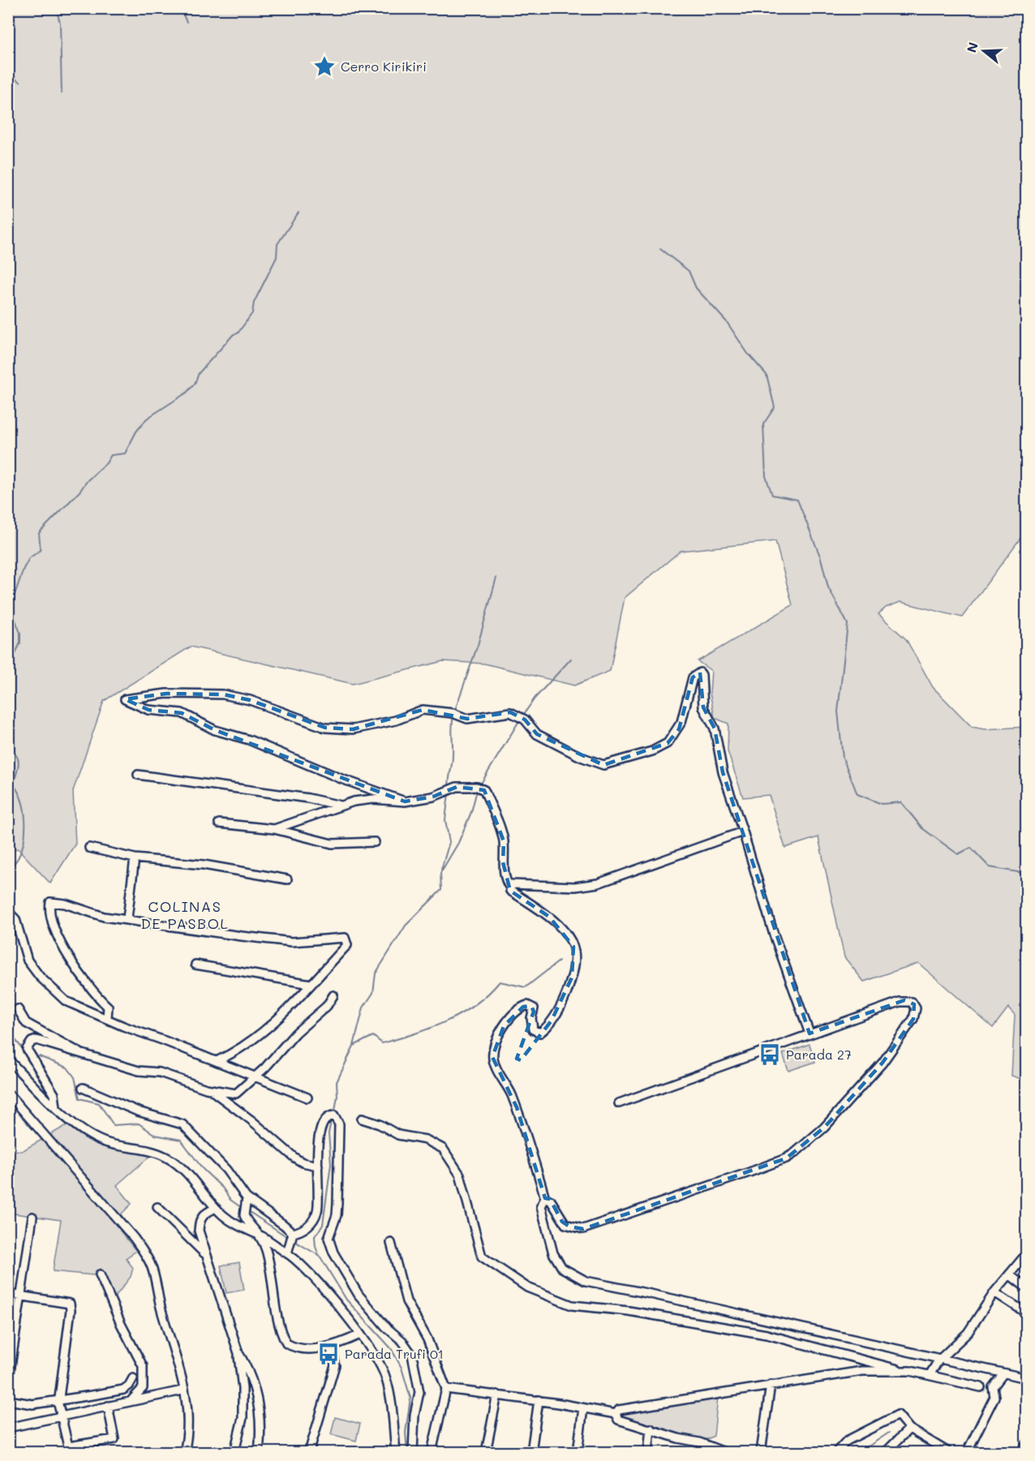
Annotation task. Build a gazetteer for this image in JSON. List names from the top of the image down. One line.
{"districts":["COLINAS DE PASBOL"],"places":{"place":["Cerro Kirikiri"],"bus stop":["Parada 27","Parada Trufi 01"]},"north":"left"}
